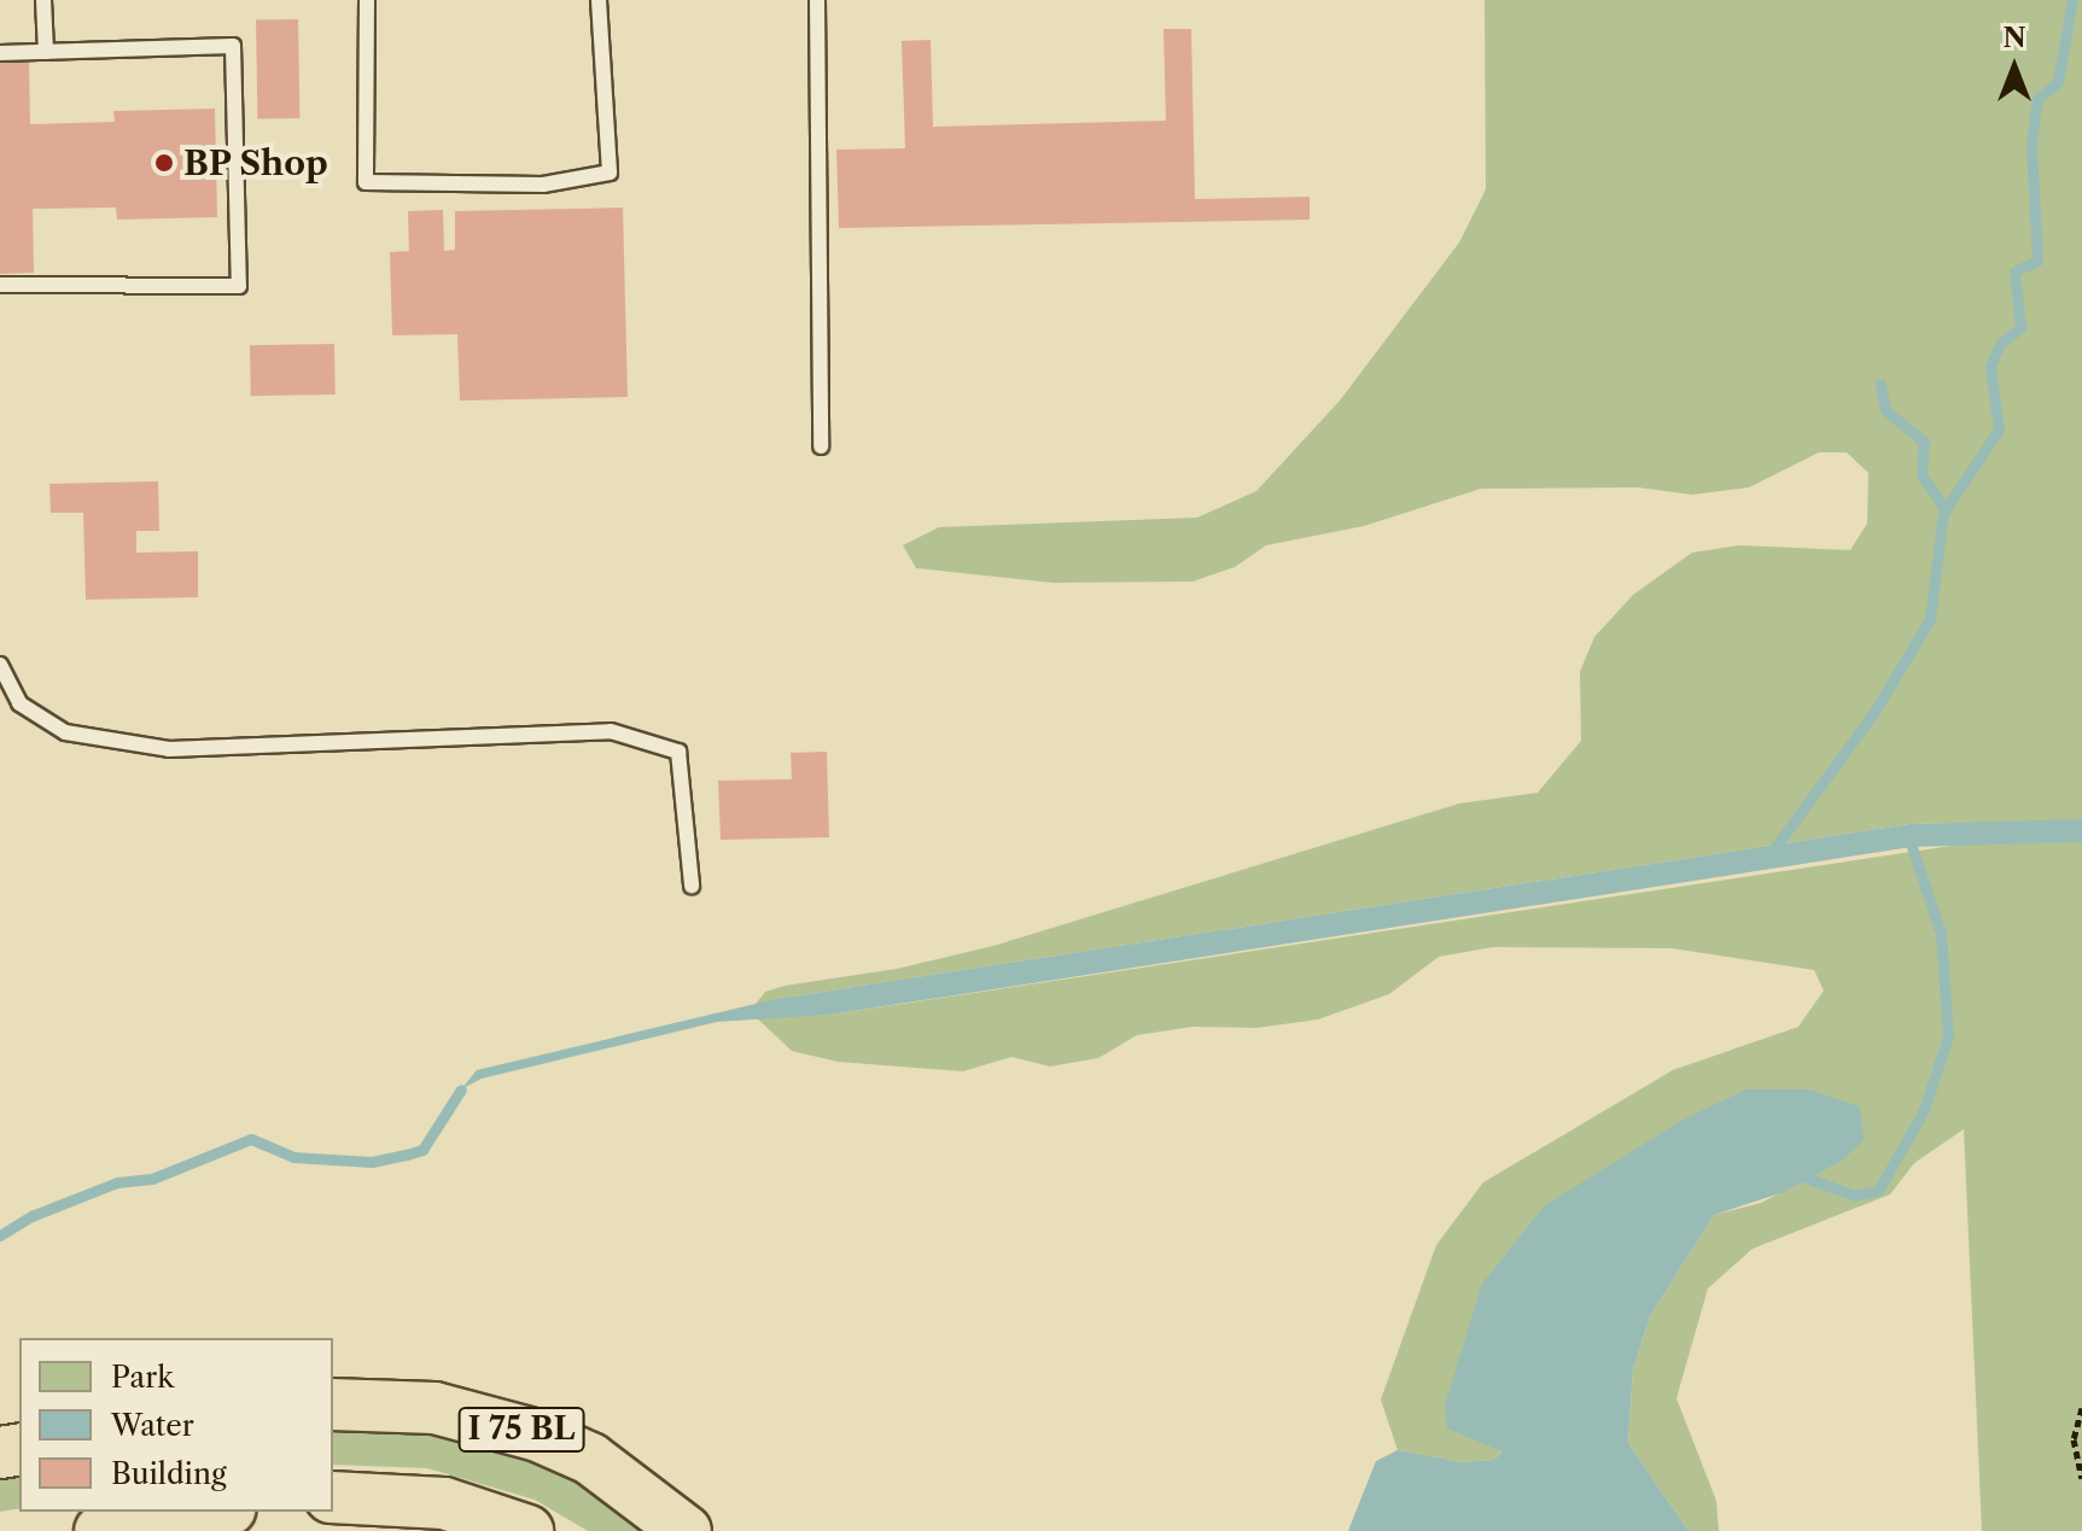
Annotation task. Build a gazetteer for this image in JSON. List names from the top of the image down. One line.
{"streets":{"highway":["I 75 BL"]},"places":["BP Shop"],"legend":["Park","Water","Building"],"north":"top"}
